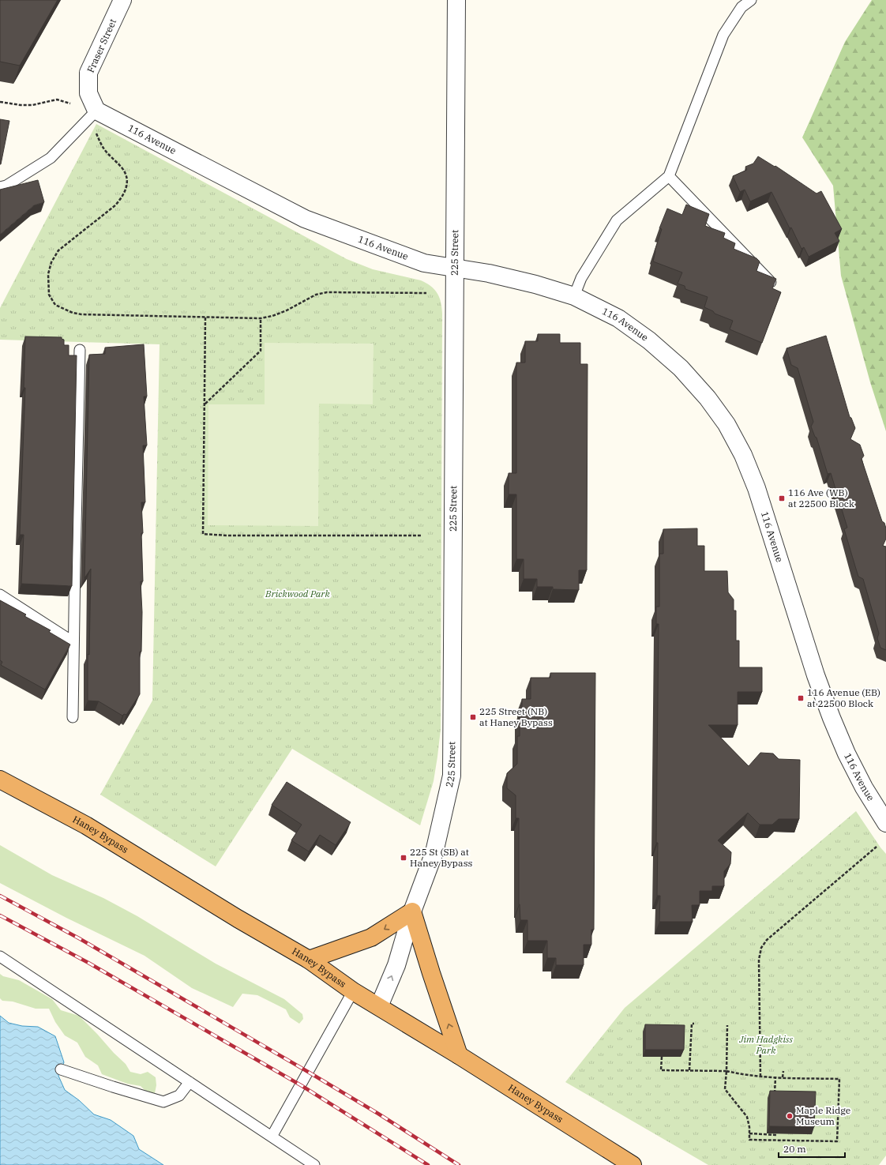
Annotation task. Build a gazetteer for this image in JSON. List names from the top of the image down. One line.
{"streets":{"highway":["Haney Bypass"],"street":["Fraser Street","116 Avenue","225 Street"]},"crossings":[["Fraser Street","116 Avenue"],["116 Avenue","225 Street"],["225 Street","Haney Bypass"]],"parks":["Brickwood Park","Jim Hadgkiss Park"],"places":{"transit":["116 Ave (WB) at 22500 Block","116 Avenue (EB) at 22500 Block","225 Street (NB) at Haney Bypass","225 St (SB) at Haney Bypass"],"other":["Maple Ridge Museum"]},"scale_bar":"20 m"}
